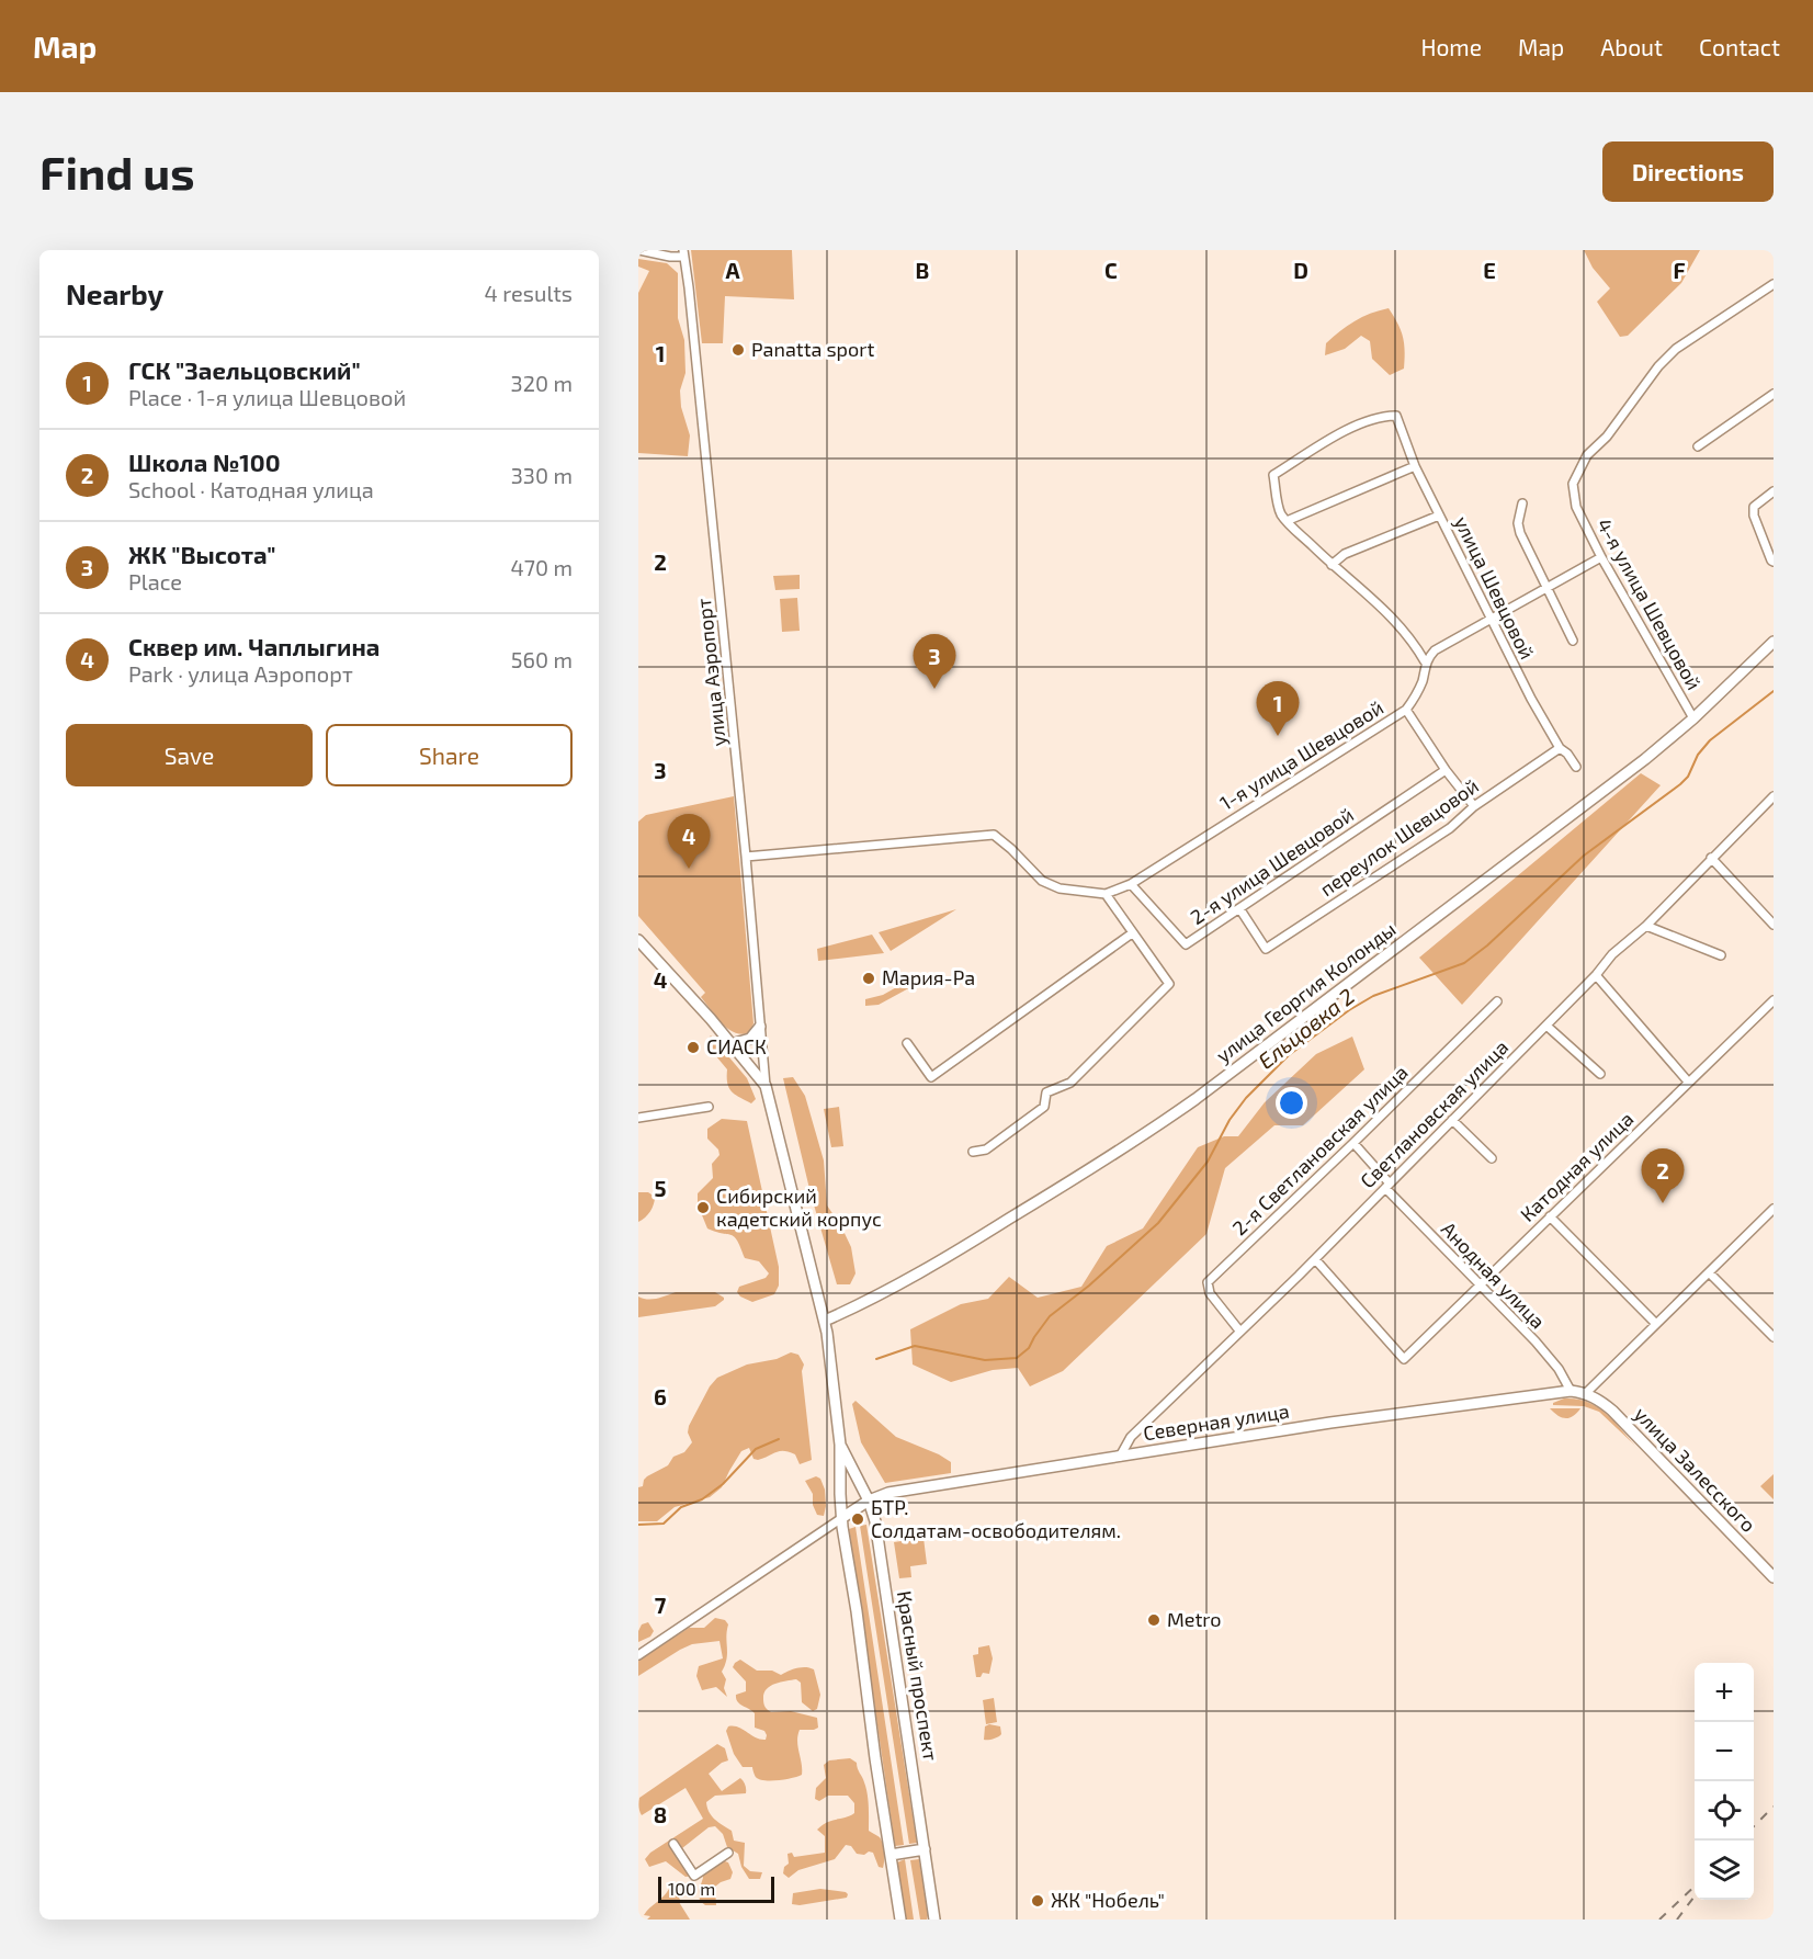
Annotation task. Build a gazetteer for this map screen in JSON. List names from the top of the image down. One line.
{"streets":{"main road":["улица Георгия Колонды","Северная улица","улица Залесского","Красный проспект"],"street":["улица Шевцовой","4-я улица Шевцовой","улица Аэропорт","1-я улица Шевцовой","переулок Шевцовой","2-я улица Шевцовой","Светлановская улица","2-я Светлановская улица","Катодная улица","Анодная улица"]},"crossings":[["улица Шевцовой","переулок Шевцовой"],["4-я улица Шевцовой","улица Георгия Колонды"],["улица Аэропорт","Красный проспект"],["1-я улица Шевцовой","2-я улица Шевцовой"],["переулок Шевцовой","2-я улица Шевцовой"],["улица Георгия Колонды","Красный проспект"],["Светлановская улица","2-я Светлановская улица"],["Светлановская улица","Катодная улица"],["Светлановская улица","Анодная улица"],["Светлановская улица","Северная улица"],["2-я Светлановская улица","Анодная улица"],["Катодная улица","Анодная улица"],["Анодная улица","Северная улица"],["Северная улица","улица Залесского"],["Северная улица","Красный проспект"]],"water":["Ельцовка 2"],"places":["Panatta sport","Мария-Ра","СИАСК","Сибирский кадетский корпус","БТР. Солдатам-освободителям.","Metro","ЖК \"Нобель\""],"scale_bar":"100 m","page":{"header":"Map","nav":["Home","Map","About","Contact"],"buttons":["Directions",["Save","Share"]],"title":"Find us","heading":["Nearby","4 results"],"list":[{"mark":"1","name":"ГСК \"Заельцовский\"","note":"Place · 1-я улица Шевцовой","value":"320 m"},{"mark":"2","name":"Школа №100","note":"School · Катодная улица","value":"330 m"},{"mark":"3","name":"ЖК \"Высота\"","note":"Place","value":"470 m"},{"mark":"4","name":"Сквер им. Чаплыгина","note":"Park · улица Аэропорт","value":"560 m"}],"pins":["3","1","4","2"],"map_buttons":["+","−"],"scale":"100 m"},"grid":{"columns":["A","B","C","D","E","F"],"rows":["1","2","3","4","5","6","7","8"]}}
